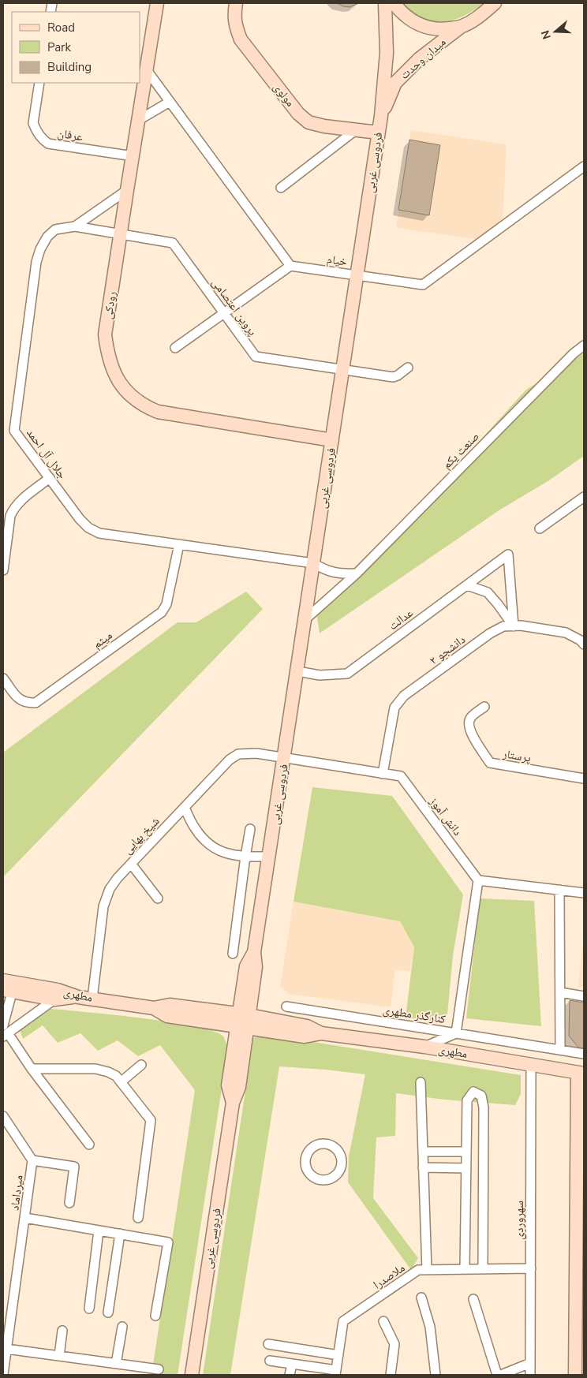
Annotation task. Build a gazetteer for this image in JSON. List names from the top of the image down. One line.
{"streets":{"main road":["میدان وحدت","مولوی","فردوسی غربی","رودکی","مطهری"],"street":["عرفان","خیام","پروین اعتصامی","صنعت یکم","جلال آل احمد","عدالت","میثم","دانشجو ۲","پرستار","دانش آموز","شیخ بهایی","کنارگذر مطهری","میرداماد","سهروردی","ملاصدرا"]},"crossings":[["میدان وحدت","فردوسی غربی"],["مولوی","فردوسی غربی"],["عرفان","رودکی"],["فردوسی غربی","خیام"],["فردوسی غربی","رودکی"],["فردوسی غربی","پروین اعتصامی"],["فردوسی غربی","صنعت یکم"],["فردوسی غربی","جلال آل احمد"],["فردوسی غربی","عدالت"],["فردوسی غربی","دانش آموز"],["فردوسی غربی","شیخ بهایی"],["فردوسی غربی","مطهری"],["رودکی","پروین اعتصامی"],["رودکی","جلال آل احمد"],["پروین اعتصامی","جلال آل احمد"],["جلال آل احمد","میثم"],["عدالت","دانشجو ۲"],["دانشجو ۲","دانش آموز"],["دانش آموز","شیخ بهایی"],["دانش آموز","کنارگذر مطهری"],["شیخ بهایی","مطهری"],["مطهری","سهروردی"],["سهروردی","ملاصدرا"]],"legend":["Road","Park","Building"],"north":"left"}
